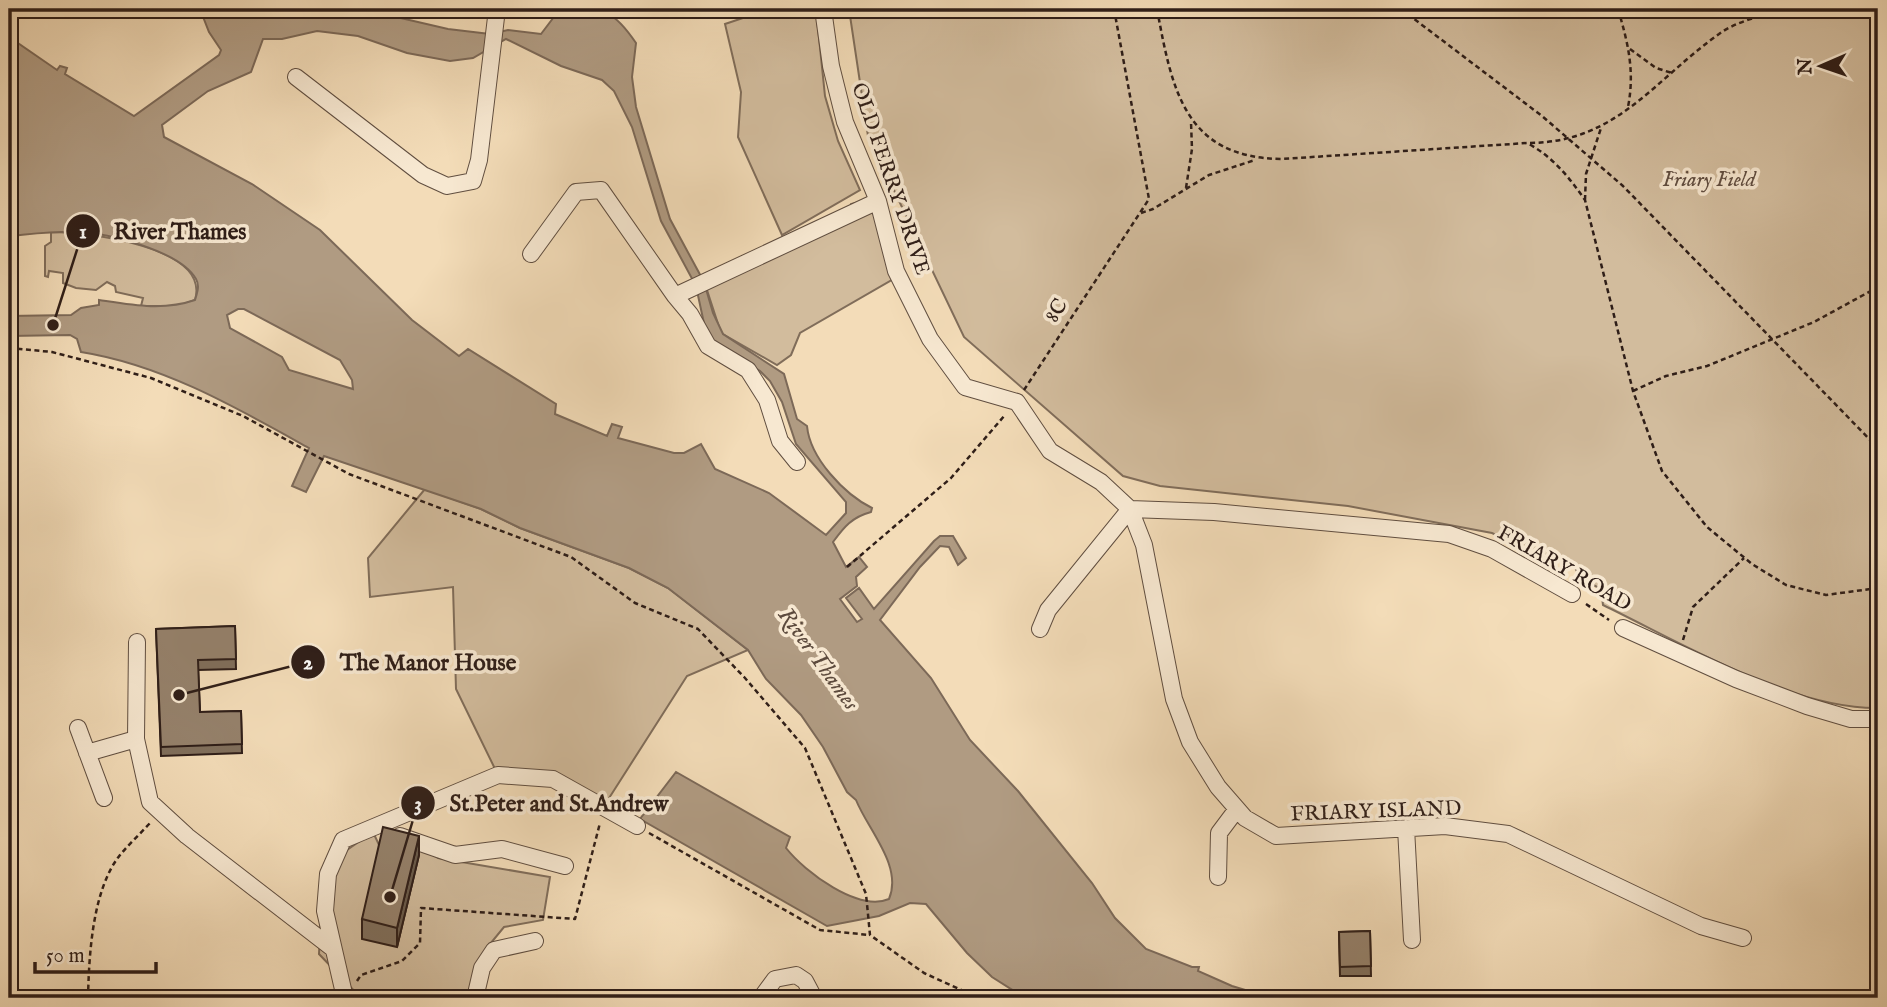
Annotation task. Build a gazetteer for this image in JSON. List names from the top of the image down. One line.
{"streets":{"street":["OLD FERRY DRIVE","FRIARY ROAD","FRIARY ISLAND"],"path":["8C"]},"crossings":[["OLD FERRY DRIVE","8C"],["FRIARY ROAD","FRIARY ISLAND"]],"water":["River Thames"],"parks":["Friary Field"],"places":["River Thames","The Manor House","St.Peter and St.Andrew"],"scale_bar":"50 m","north":"left"}
